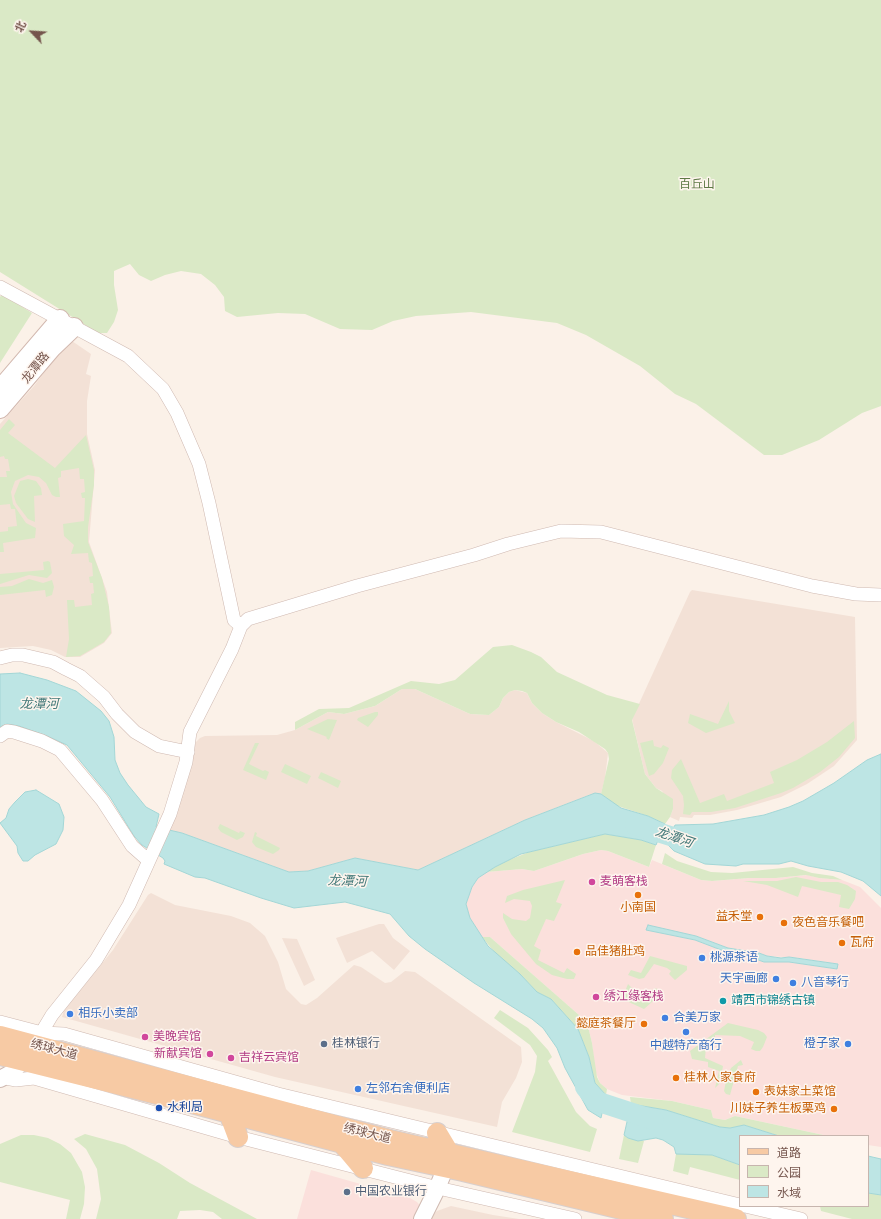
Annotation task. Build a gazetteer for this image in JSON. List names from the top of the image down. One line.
{"streets":{"main road":["龙潭路","绣球大道"]},"water":["龙潭河"],"parks":["百丘山"],"places":["麦萌客栈","小南国","益禾堂","夜色音乐餐吧","瓦府","品佳猪肚鸡","桃源茶语","天宇画廊","八音琴行","绣江缘客栈","靖西市锦绣古镇","相乐小卖部","合美万家","懿庭茶餐厅","中越特产商行","美晚宾馆","桂林银行","橙子家","新献宾馆","吉祥云宾馆","桂林人家食府","左邻右舍便利店","表妹家土菜馆","水利局","川妹子养生板栗鸡","中国农业银行"],"legend":["道路","公园","水域"],"north":"top left"}
